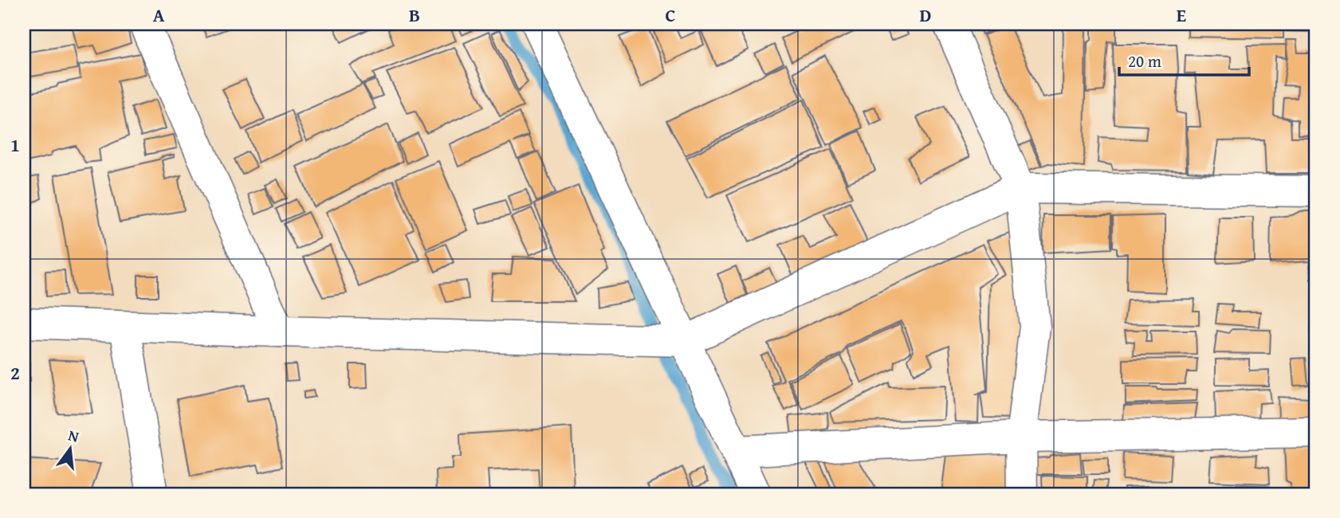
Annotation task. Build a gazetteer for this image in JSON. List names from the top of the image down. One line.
{"scale_bar":"20 m","north":"top","grid":{"columns":["A","B","C","D","E"],"rows":["1","2"]}}
